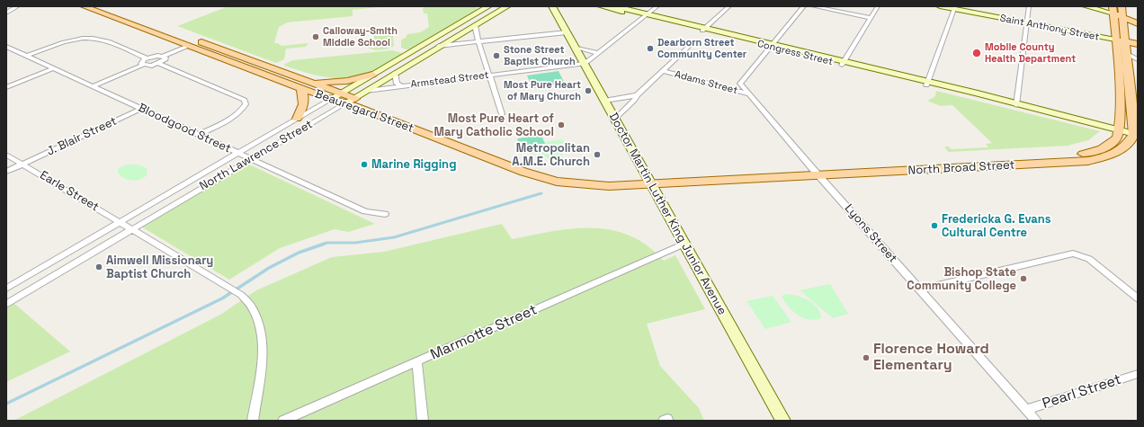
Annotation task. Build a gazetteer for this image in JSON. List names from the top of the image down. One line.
{"streets":{"main road":["Saint Anthony Street","Beauregard Street","North Broad Street"],"street":["Congress Street","Armstead Street","Adams Street","Bloodgood Street","J. Blair Street","North Lawrence Street","Earle Street","Doctor Martin Luther King Junior Avenue","Lyons Street","Marmotte Street","Pearl Street"]},"crossings":[["Congress Street","North Broad Street"],["Congress Street","Lyons Street"],["Armstead Street","North Lawrence Street"],["Armstead Street","Doctor Martin Luther King Junior Avenue"],["Adams Street","Lyons Street"],["Beauregard Street","North Lawrence Street"],["Beauregard Street","North Broad Street"],["Beauregard Street","Doctor Martin Luther King Junior Avenue"],["Bloodgood Street","J. Blair Street"],["Bloodgood Street","North Lawrence Street"],["J. Blair Street","Earle Street"],["North Lawrence Street","Earle Street"],["North Broad Street","Doctor Martin Luther King Junior Avenue"],["North Broad Street","Lyons Street"],["Doctor Martin Luther King Junior Avenue","Marmotte Street"],["Lyons Street","Pearl Street"]],"places":["Calloway-Smith Middle School","Dearborn Street Community Center","Mobile County Health Department","Stone Street Baptist Church","Most Pure Heart of Mary Church","Most Pure Heart of Mary Catholic School","Metropolitan A.M.E. Church","Marine Rigging","Fredericka G. Evans Cultural Centre","Aimwell Missionary Baptist Church","Bishop State Community College","Florence Howard Elementary"]}
